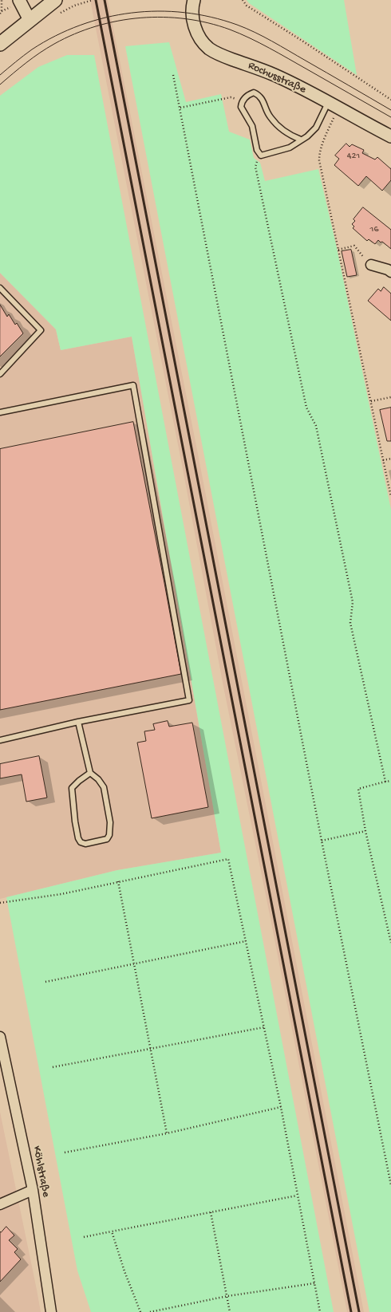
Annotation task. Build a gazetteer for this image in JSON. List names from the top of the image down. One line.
{"streets":{"street":["Rochusstraße","Köhlstraße"]},"house_numbers":["421","16"]}
